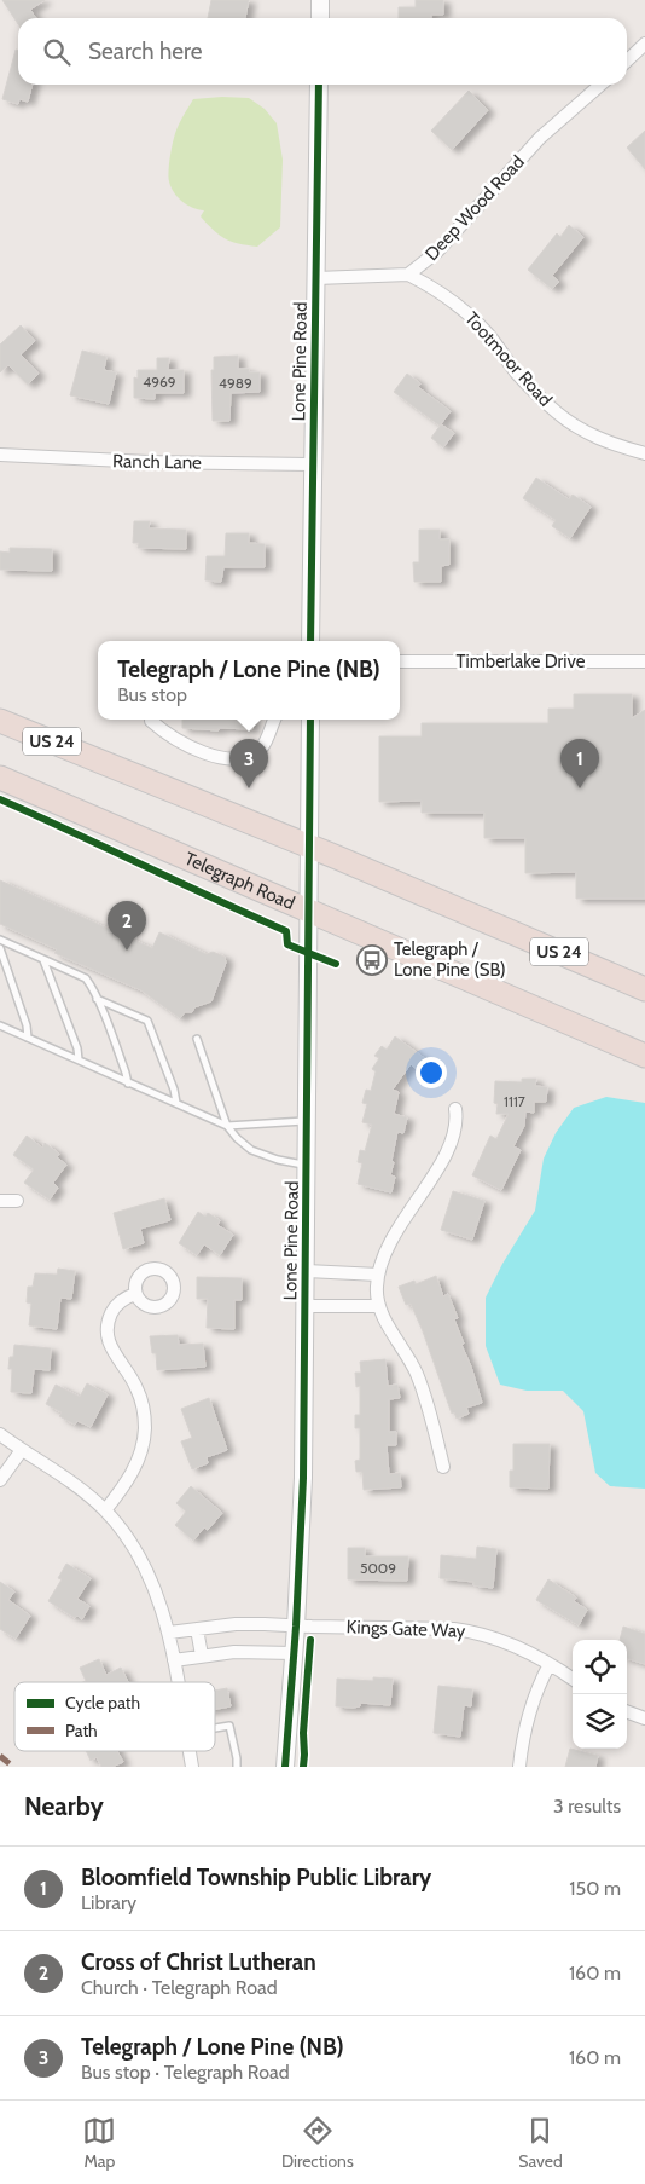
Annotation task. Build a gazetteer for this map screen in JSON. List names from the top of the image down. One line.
{"streets":{"highway":["US 24","Telegraph Road"],"street":["Deep Wood Road","Tootmoor Road","Lone Pine Road","Ranch Lane","Timberlake Drive","Kings Gate Way"]},"crossings":[["Deep Wood Road","Tootmoor Road"],["Deep Wood Road","Lone Pine Road"],["Lone Pine Road","Ranch Lane"],["Lone Pine Road","US 24"],["Lone Pine Road","Telegraph Road"],["Lone Pine Road","Kings Gate Way"]],"places":{"bus stop":["Telegraph / Lone Pine (SB)"]},"house_numbers":["4969","4989","1117","5009"],"legend":["Cycle path","Path"],"page":{"search":"Search here","popup":["Telegraph / Lone Pine (NB)","Bus stop"],"pins":["1","3","2"],"heading":["Nearby","3 results"],"list":[{"mark":"1","name":"Bloomfield Township Public Library","note":"Library","value":"150 m"},{"mark":"2","name":"Cross of Christ Lutheran","note":"Church · Telegraph Road","value":"160 m"},{"mark":"3","name":"Telegraph / Lone Pine (NB)","note":"Bus stop · Telegraph Road","value":"160 m"}],"nav":["Map","Directions","Saved"]}}
